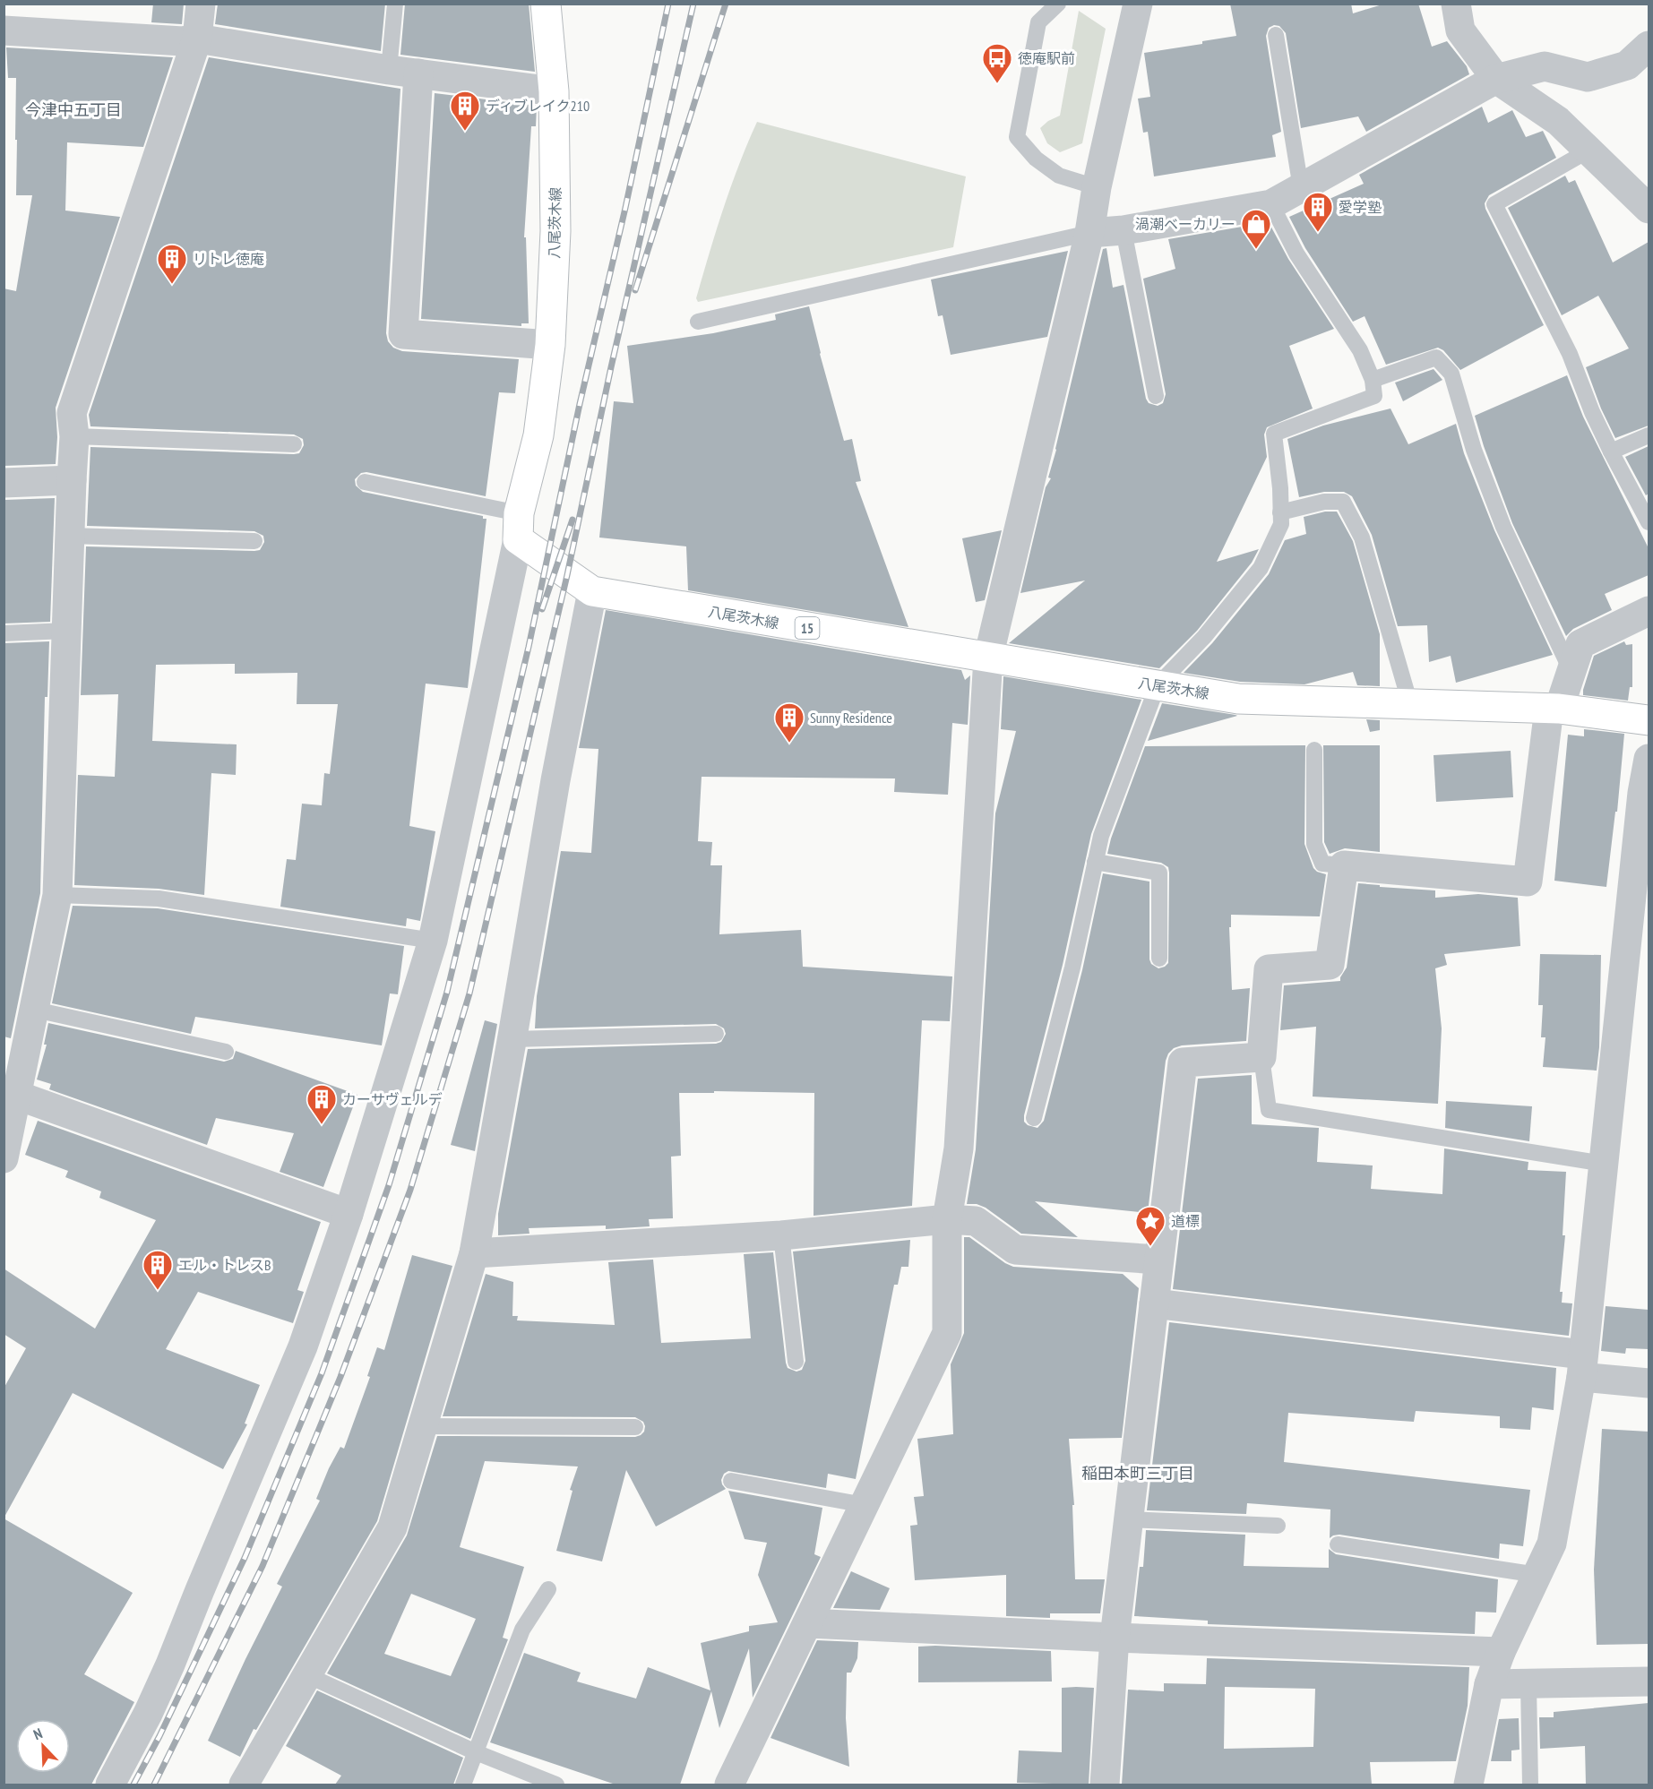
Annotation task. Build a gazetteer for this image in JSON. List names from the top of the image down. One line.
{"streets":{"main road":["八尾茨木線","15"]},"districts":["今津中五丁目","稲田本町三丁目"],"places":{"bus stop":["徳庵駅前"],"building":["ディブレイク210","愛学塾","リトレ徳庵","Sunny Residence","カーサヴェルデ","エル・トレスB"],"shop":["渦潮ベーカリー"],"place":["道標"]},"north":"top left"}
